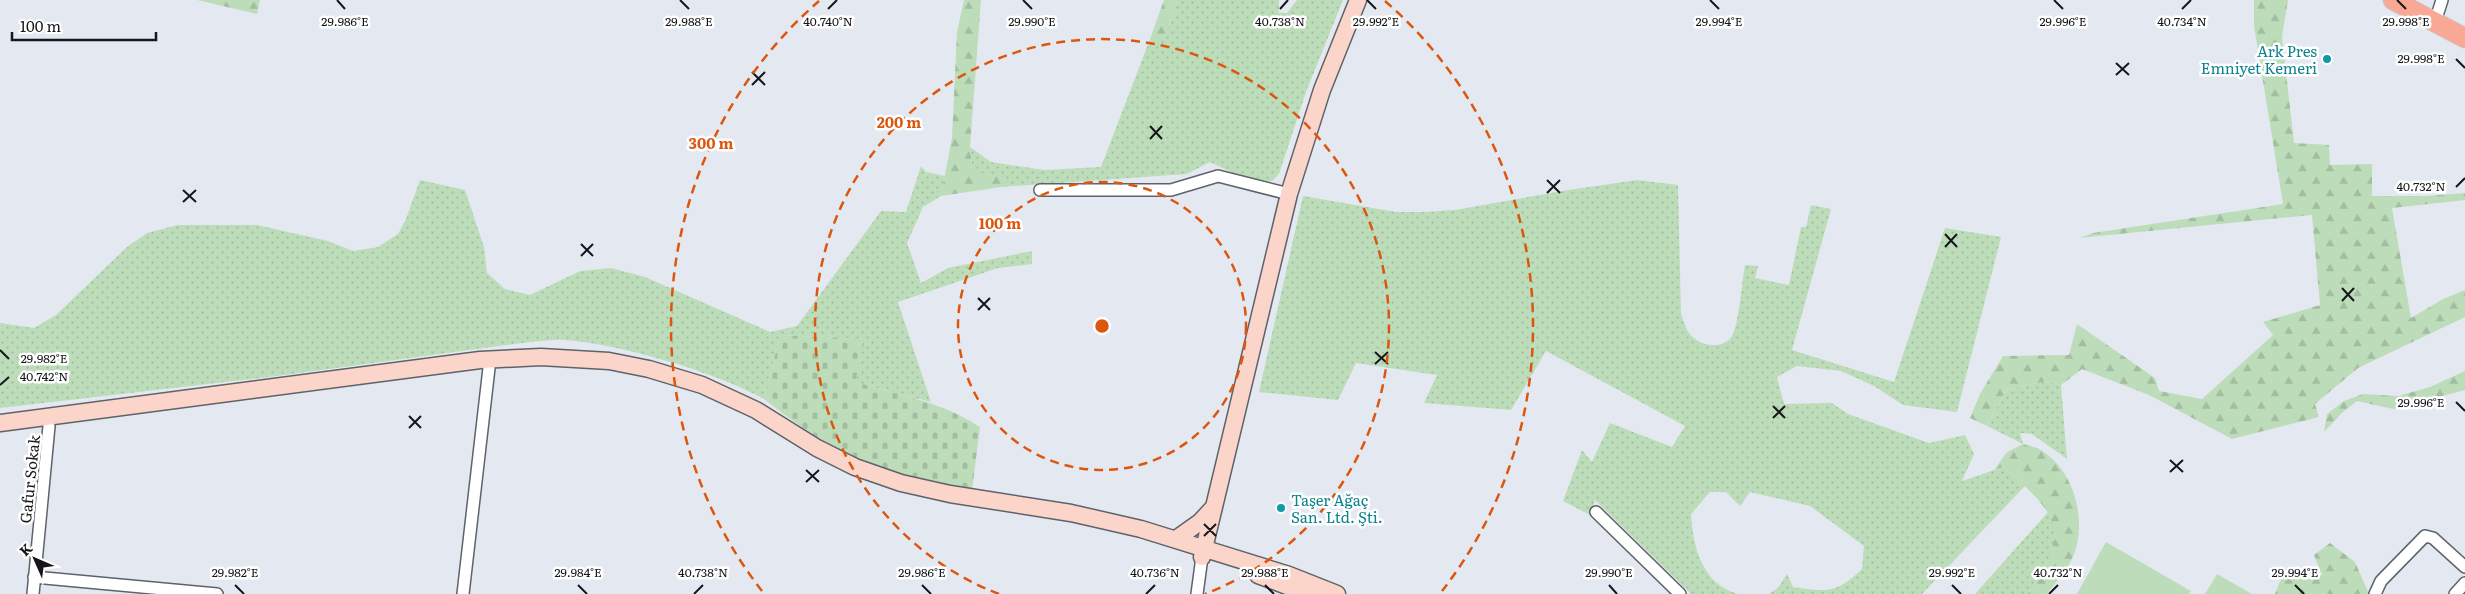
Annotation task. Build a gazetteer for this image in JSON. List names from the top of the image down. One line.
{"streets":{"street":["Gafur Sokak"]},"places":["Ark Pres Emniyet Kemeri","Taşer Ağaç San. Ltd. Şti."],"scale_bar":"100 m","north":"top left","coordinates":["29.998°E","29.986°E","29.988°E","40.740°N","29.990°E","40.738°N","29.992°E","29.994°E","29.996°E","40.734°N","40.732°N","29.982°E","40.742°N","29.984°E","40.736°N"],"rings":["200 m","300 m","100 m"]}
